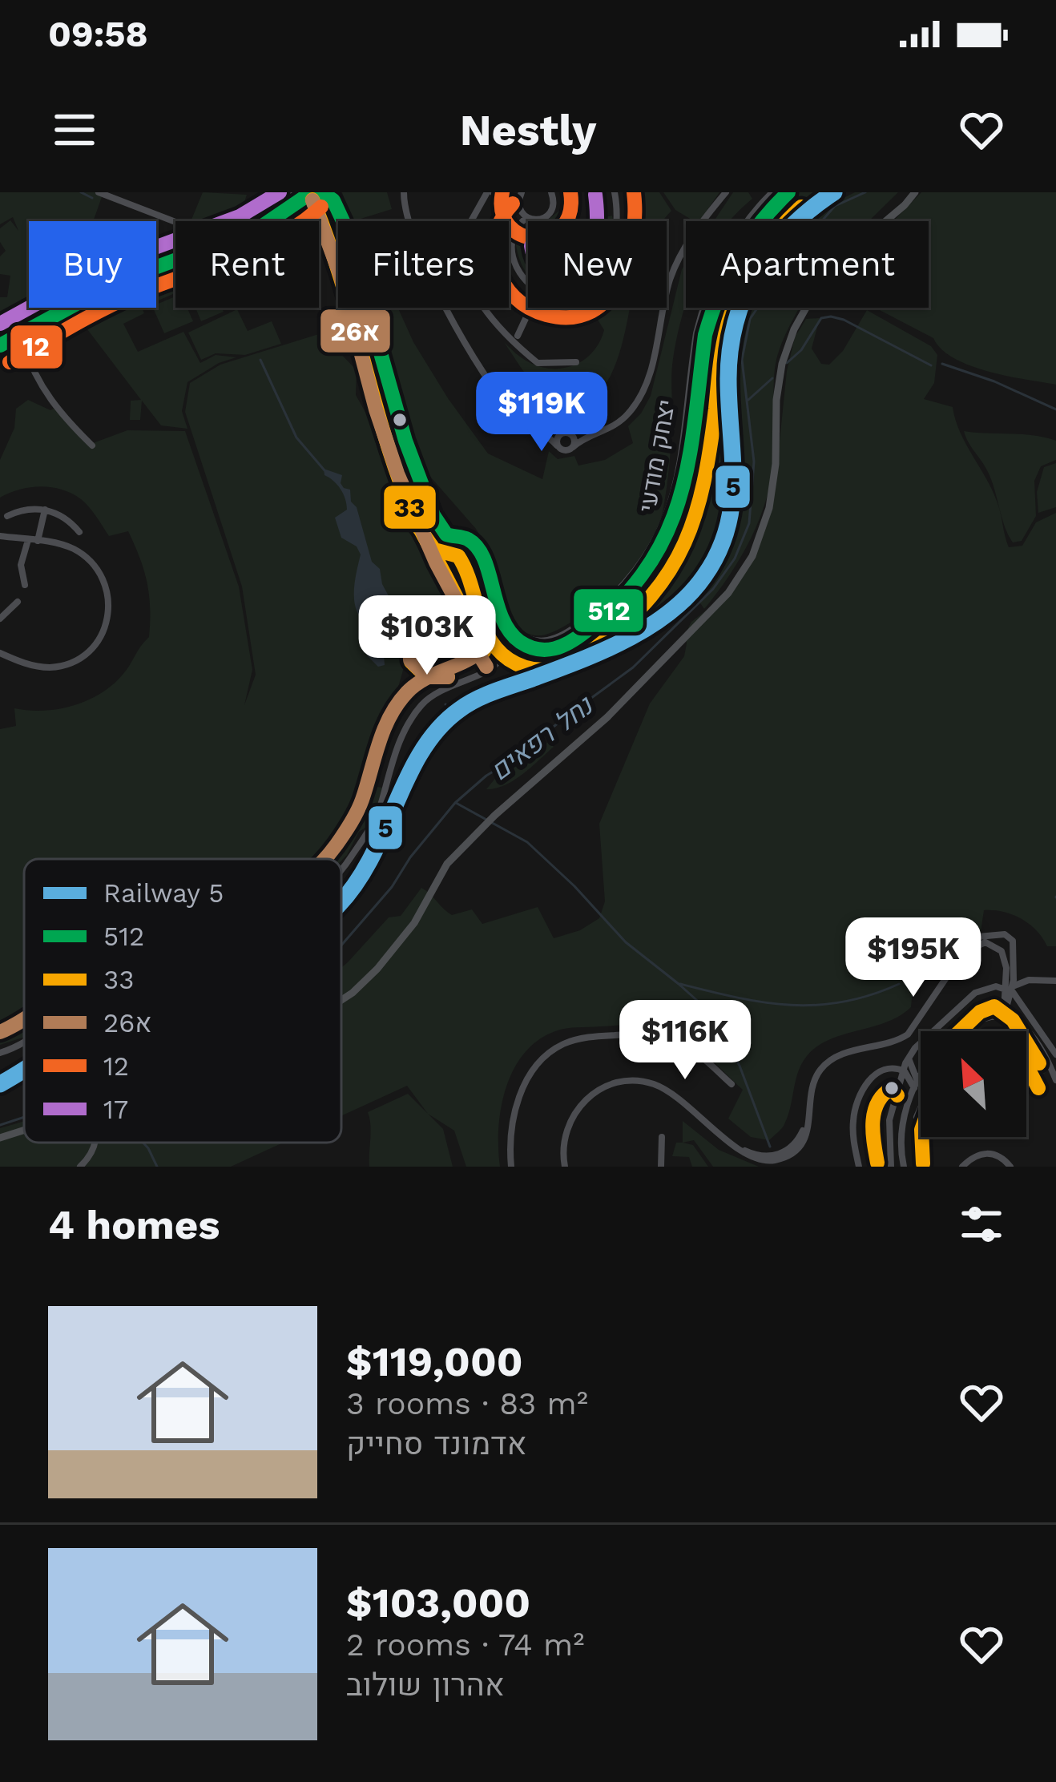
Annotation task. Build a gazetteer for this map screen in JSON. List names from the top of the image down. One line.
{"streets":{"street":["יצחק מודעי"]},"water":["נחל רפאים"],"lines":["rail line 5","transit line 512","transit line 12","transit line 17","transit line 33","transit line 26א"],"legend":["Railway 5","512","33","26א","12","17"],"north":"top left","page":{"status":"09:58","header":"Nestly","chip":["Buy","Rent","Filters","New","Apartment"],"price":["$119K","$103K","$195K","$116K"],"heading":"4 homes","list":[{"name":"$119,000","note":"3 rooms · 83 m² · אדמונד סחייק"},{"name":"$103,000","note":"2 rooms · 74 m² · אהרון שולוב"}]}}
